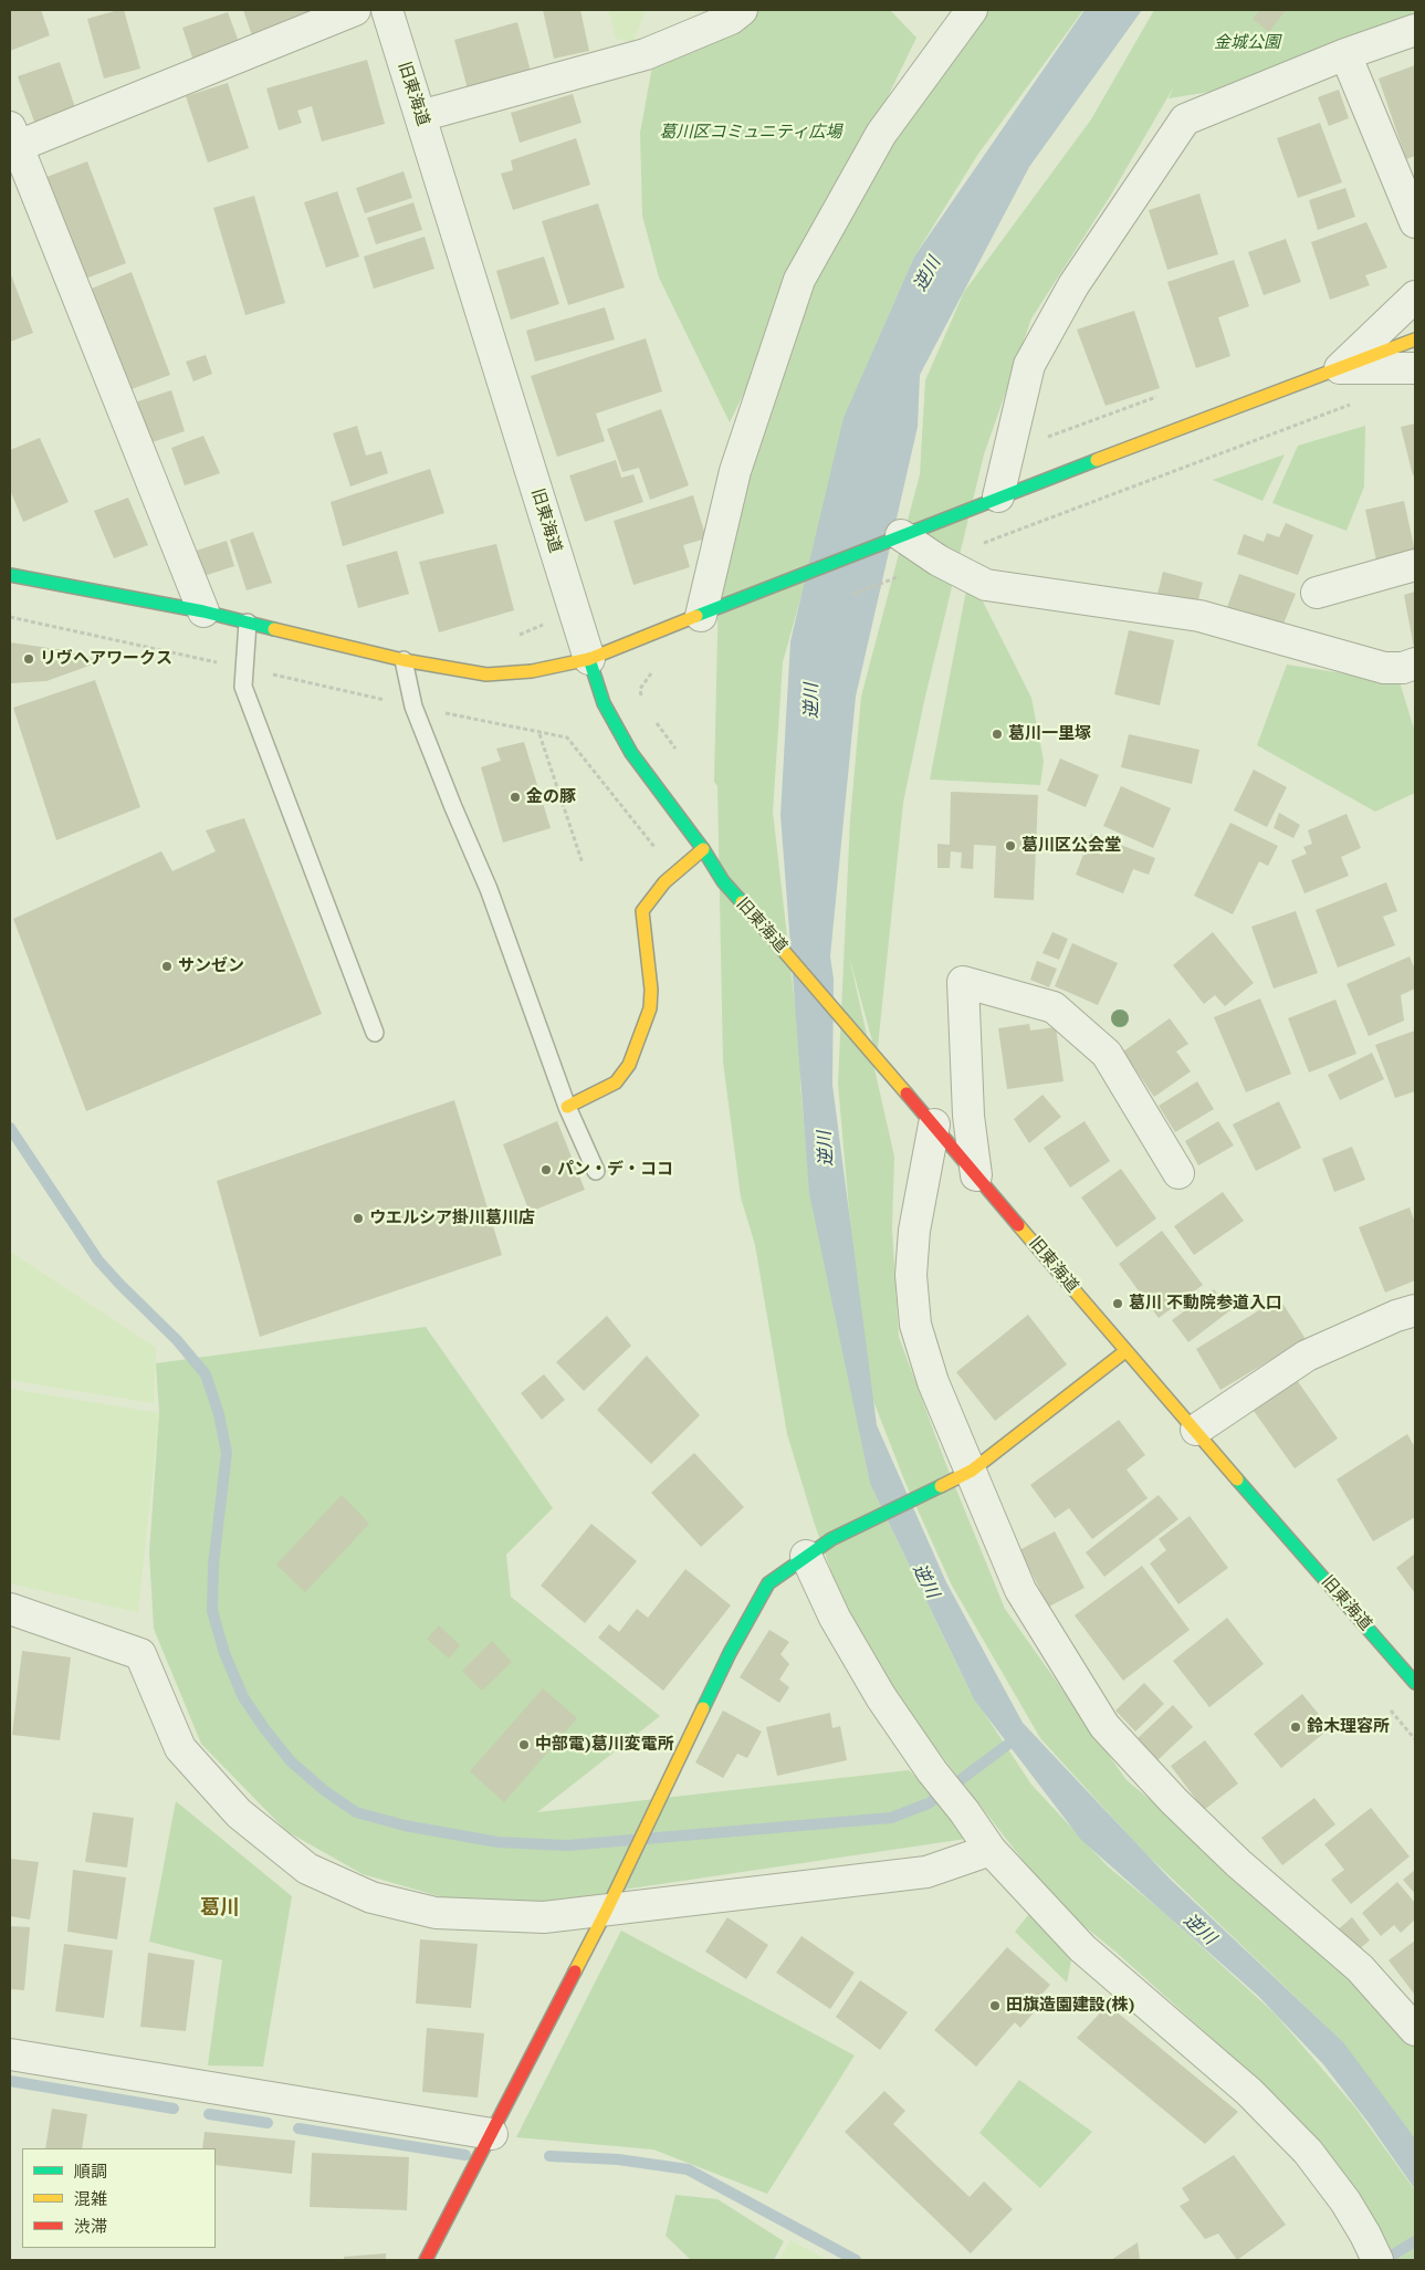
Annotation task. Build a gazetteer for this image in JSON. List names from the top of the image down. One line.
{"streets":{"street":["旧東海道"]},"districts":["葛川"],"water":["逆川"],"parks":["金城公園","葛川区コミュニティ広場"],"places":["リヴヘアワークス","葛川一里塚","金の豚","葛川区公会堂","サンゼン","パン・デ・ココ","ウエルシア掛川葛川店","葛川 不動院参道入口","鈴木理容所","中部電)葛川変電所","田旗造園建設(株)"],"legend":["順調","混雑","渋滞"]}
